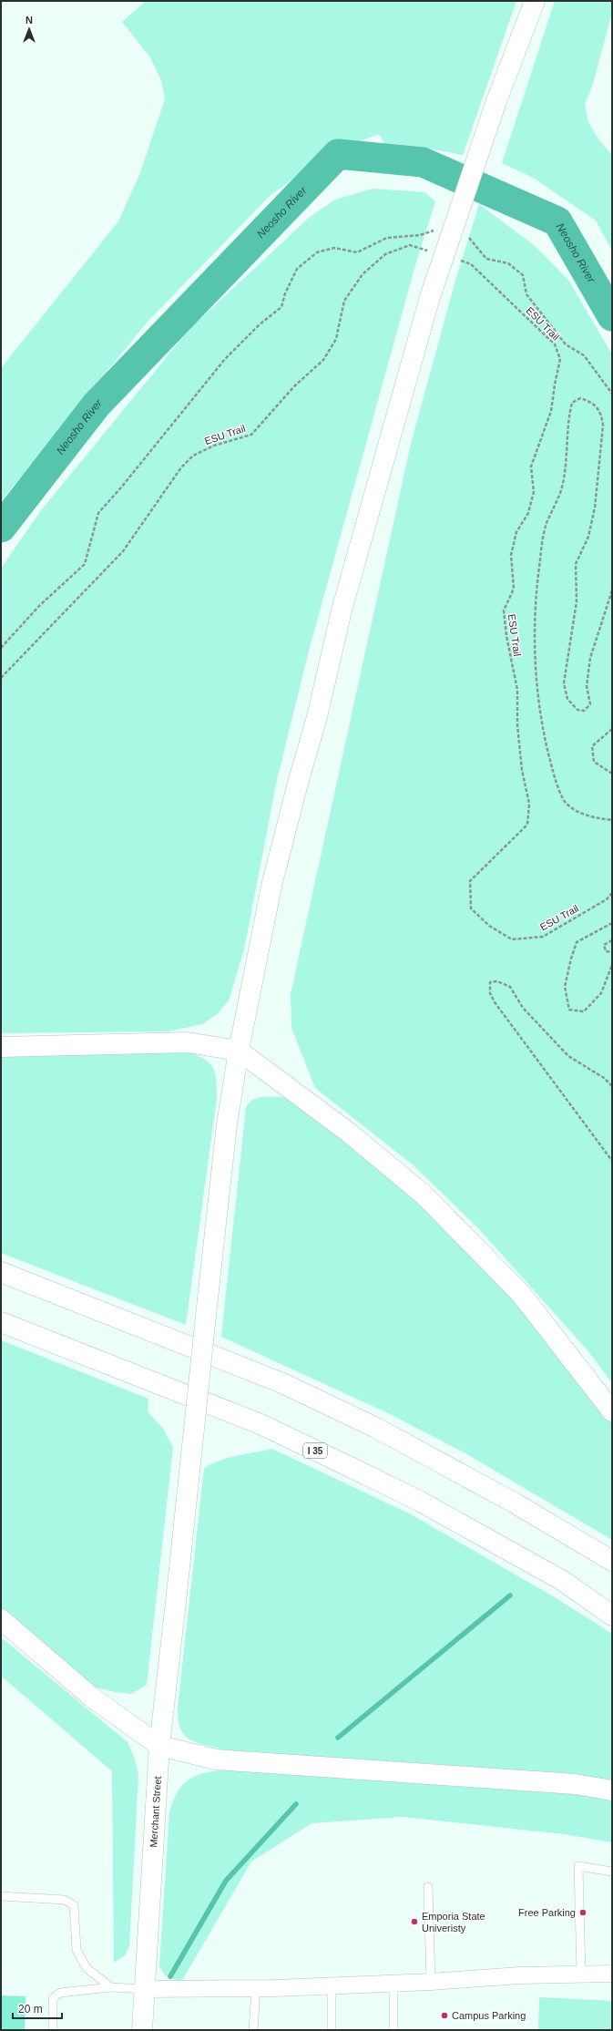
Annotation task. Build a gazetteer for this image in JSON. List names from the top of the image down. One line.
{"streets":{"main road":["I 35","Merchant Street"],"path":["ESU Trail"]},"water":["Neosho River"],"places":["Free Parking","Emporia State Univeristy","Campus Parking"],"scale_bar":"20 m","north":"top"}
